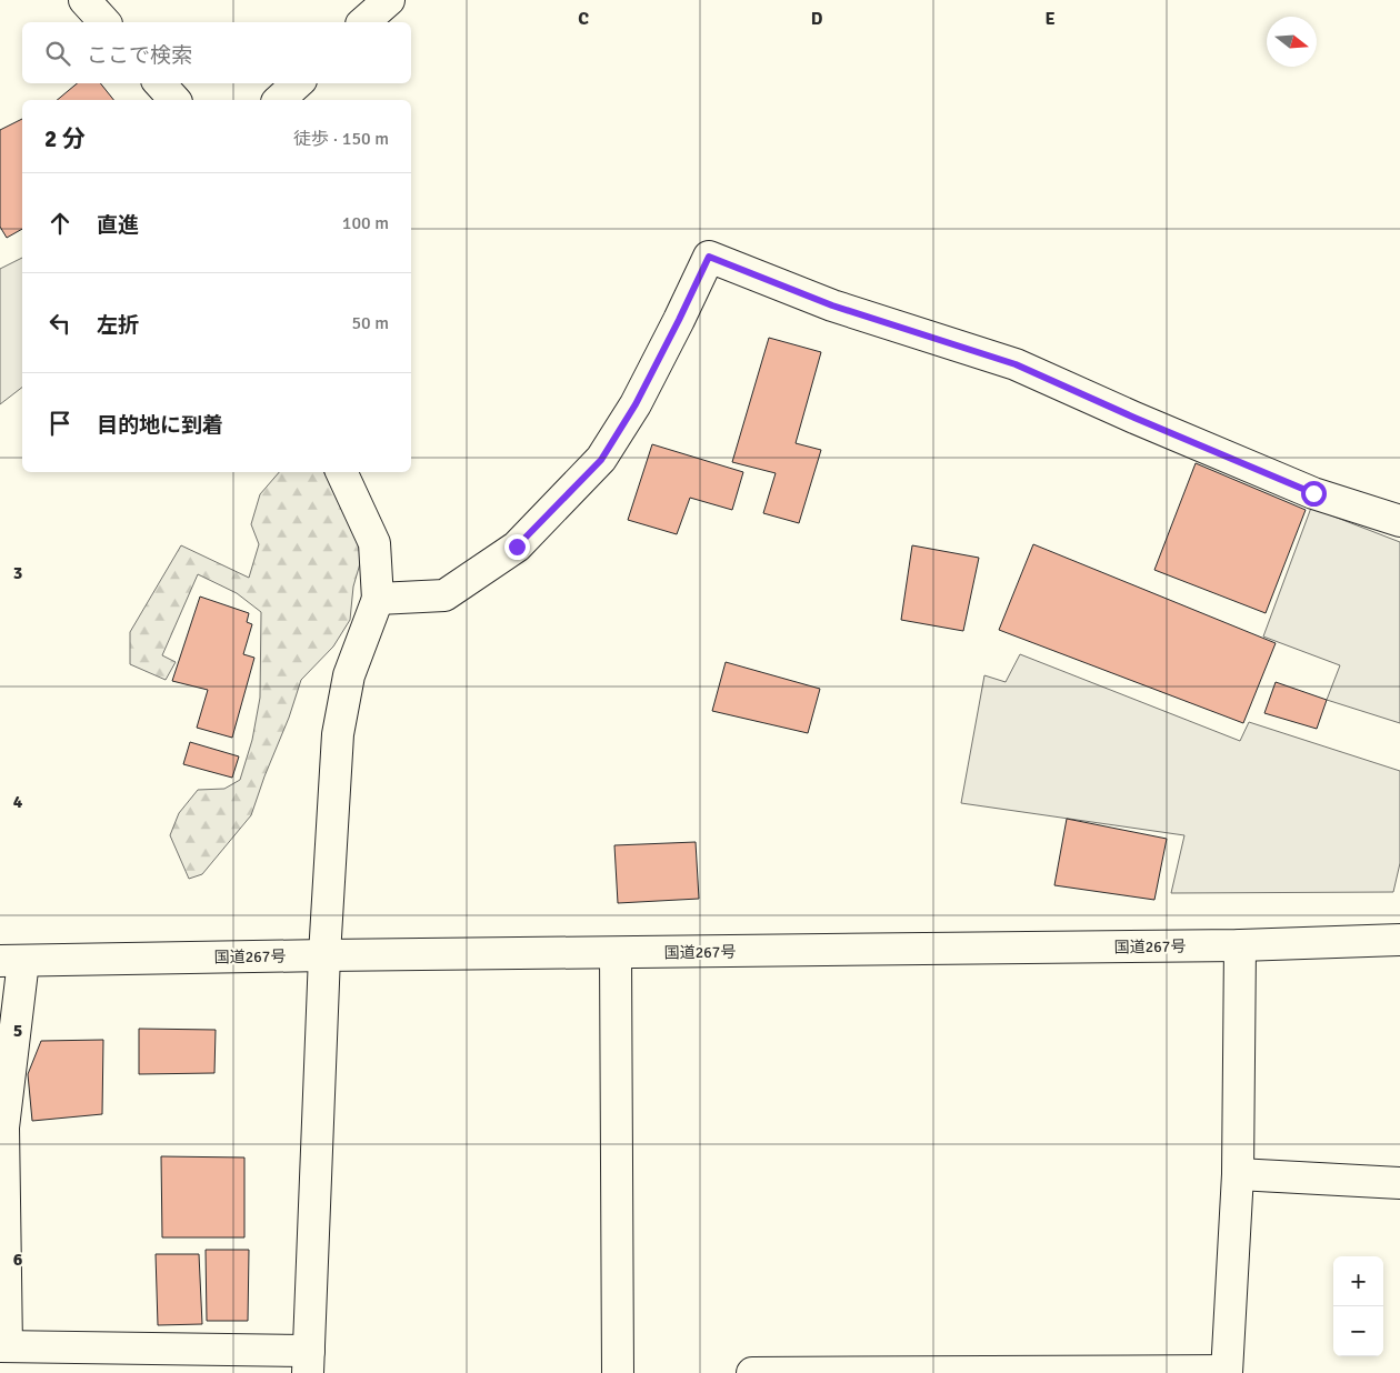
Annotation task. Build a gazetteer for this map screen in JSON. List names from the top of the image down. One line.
{"streets":{"main road":["国道267号"]},"north":"right","page":{"search":"ここで検索","heading":["2 分","徒歩 · 150 m"],"list":[["直進","100 m"],["左折","50 m"],"目的地に到着"],"map_buttons":["+","−"]},"grid":{"columns":["C","D","E"],"rows":["3","4","5","6"]}}
